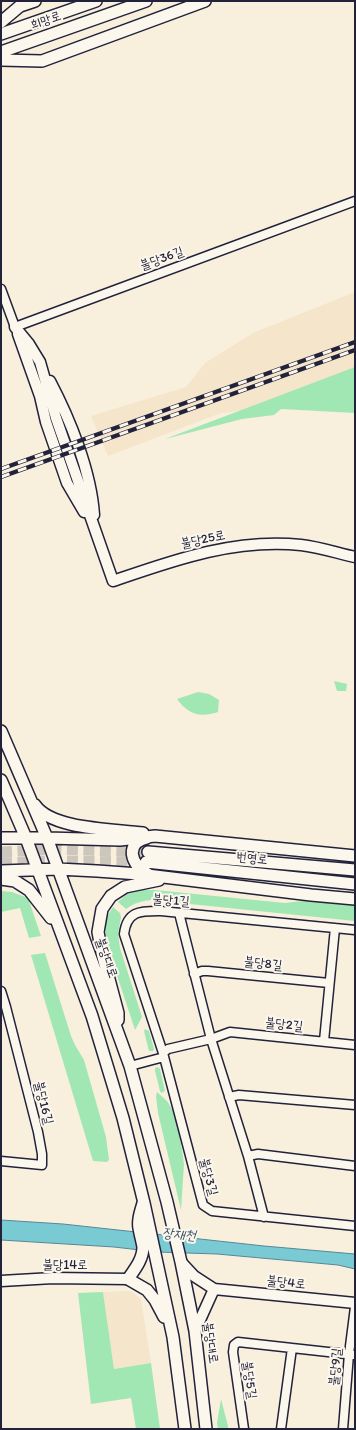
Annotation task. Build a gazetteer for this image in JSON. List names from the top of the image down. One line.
{"streets":{"main road":["희망로","번영로","불당대로"],"street":["불당36길","불당25로","불당1길","불당8길","불당2길","불당16길","불당3길","불당14로","불당4로","불당9길","불당5길"]},"crossings":[["불당1길","불당2길"],["불당1길","불당3길"],["불당대로","불당2길"],["불당2길","불당3길"],["불당9길","불당5길"]],"water":["장재천"]}
